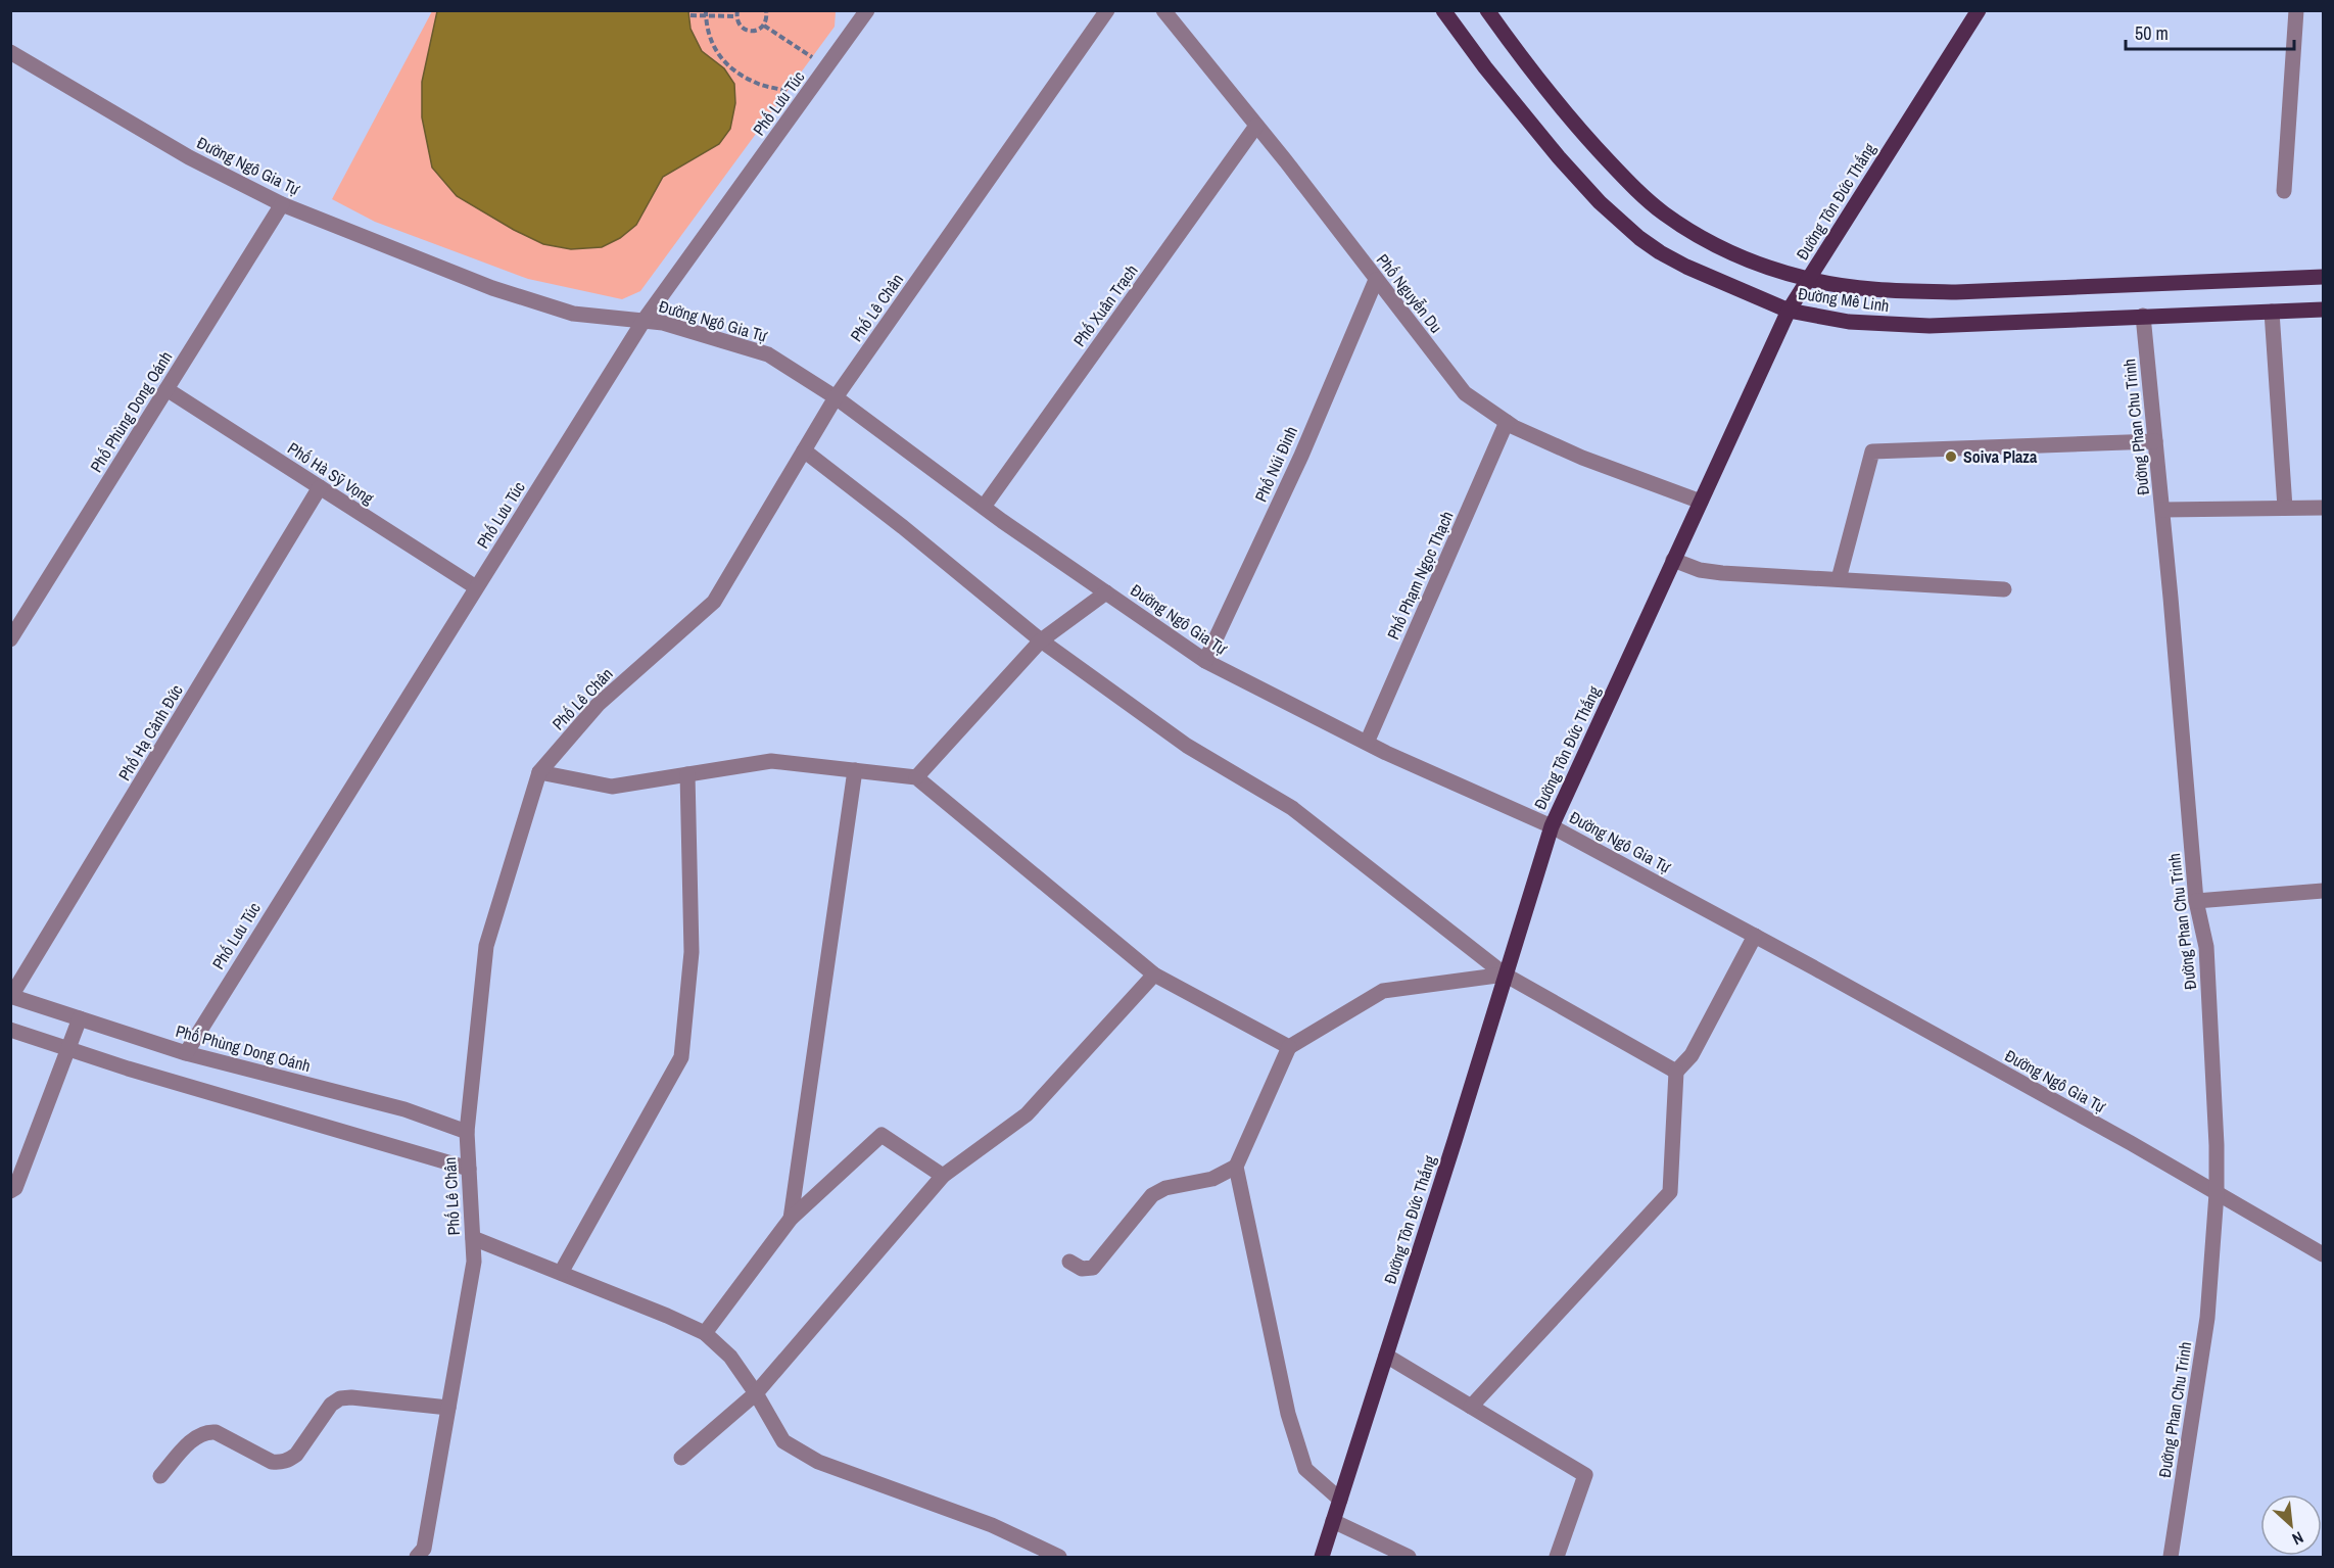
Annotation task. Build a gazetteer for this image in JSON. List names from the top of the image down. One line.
{"streets":{"main road":["Đường Tôn Đức Thắng","Đường Mê Linh"],"street":["Phố Lưu Túc","Đường Ngô Gia Tự","Phố Nguyễn Du","Phố Xuân Trạch","Phố Lê Chân","Phố Phùng Dong Oánh","Đường Phan Chu Trinh","Phố Núi Đinh","Phố Hà Sỹ Vọng","Phố Phạm Ngọc Thạch","Phố Hạ Cảnh Đức"]},"crossings":[["Phố Lưu Túc","Đường Ngô Gia Tự"],["Phố Lưu Túc","Phố Phùng Dong Oánh"],["Phố Lưu Túc","Phố Hà Sỹ Vọng"],["Đường Ngô Gia Tự","Đường Tôn Đức Thắng"],["Đường Ngô Gia Tự","Phố Xuân Trạch"],["Đường Ngô Gia Tự","Phố Lê Chân"],["Đường Ngô Gia Tự","Phố Phùng Dong Oánh"],["Đường Ngô Gia Tự","Đường Phan Chu Trinh"],["Đường Ngô Gia Tự","Phố Núi Đinh"],["Đường Ngô Gia Tự","Phố Phạm Ngọc Thạch"],["Đường Tôn Đức Thắng","Phố Nguyễn Du"],["Đường Tôn Đức Thắng","Đường Mê Linh"],["Phố Nguyễn Du","Phố Xuân Trạch"],["Phố Nguyễn Du","Phố Núi Đinh"],["Phố Nguyễn Du","Phố Phạm Ngọc Thạch"],["Đường Mê Linh","Đường Phan Chu Trinh"],["Phố Lê Chân","Phố Phùng Dong Oánh"],["Phố Phùng Dong Oánh","Phố Hà Sỹ Vọng"],["Phố Phùng Dong Oánh","Phố Hạ Cảnh Đức"],["Phố Hà Sỹ Vọng","Phố Hạ Cảnh Đức"]],"places":["Soiva Plaza"],"scale_bar":"50 m","north":"bottom right"}
